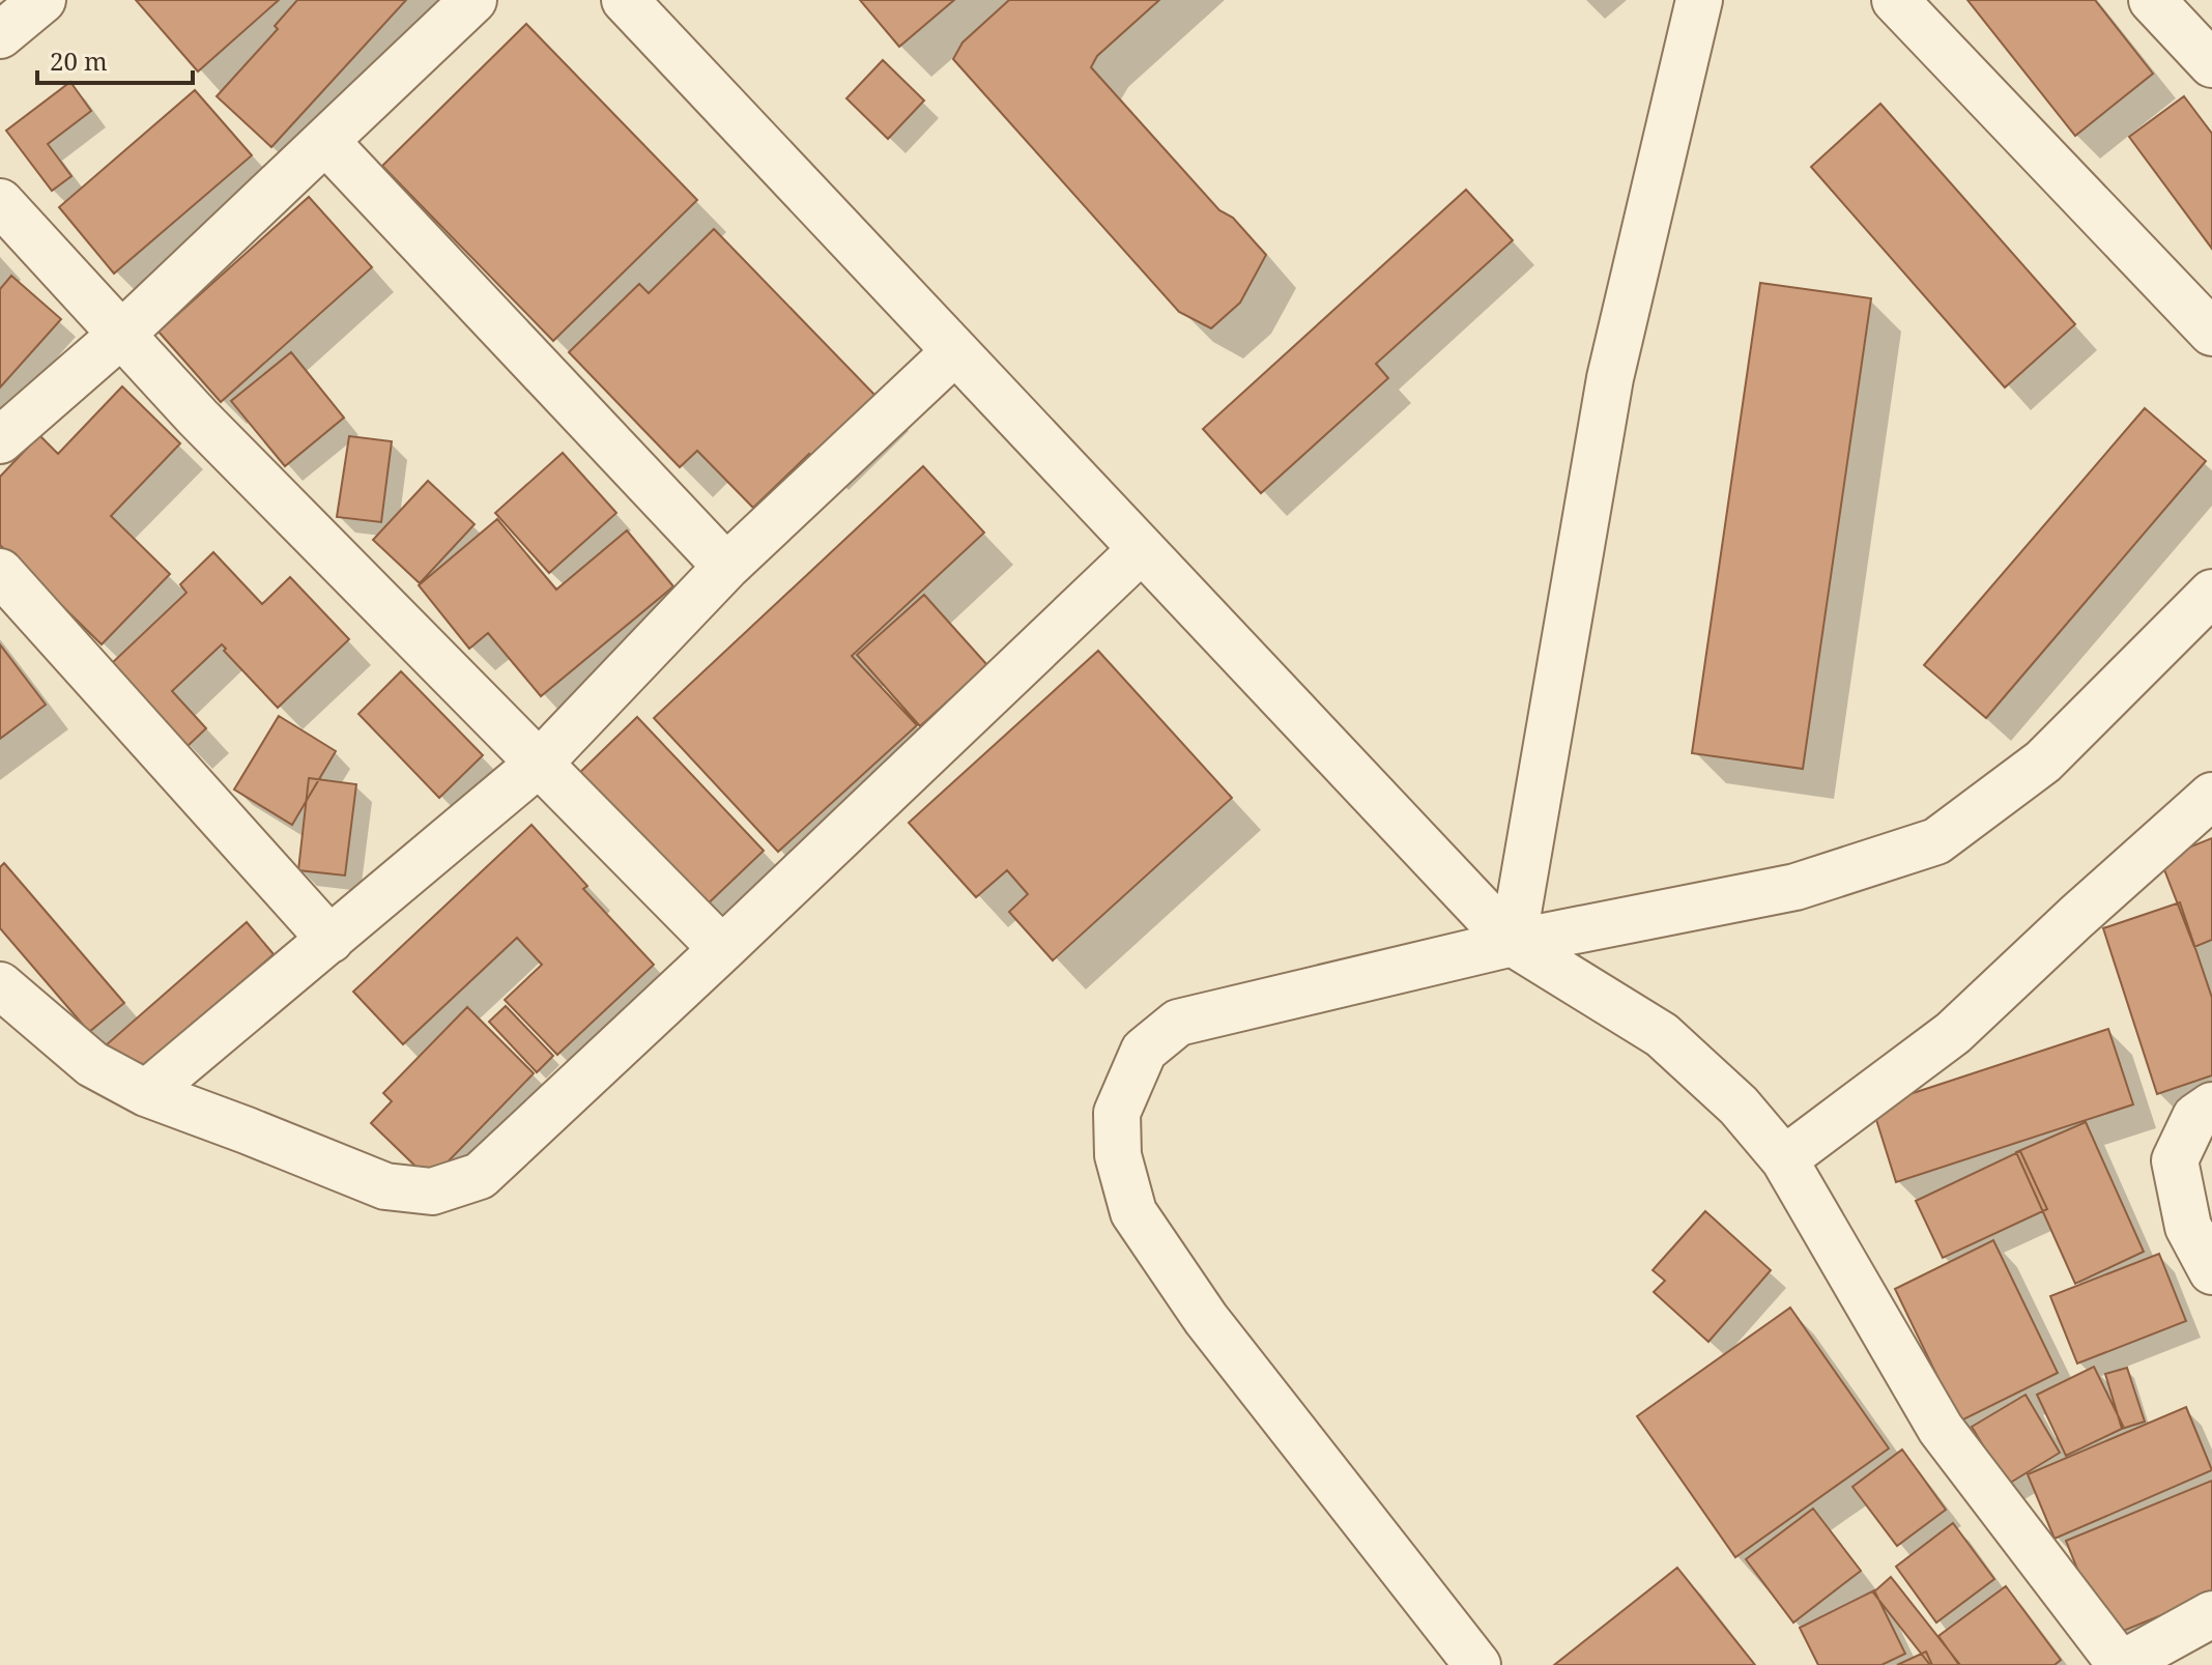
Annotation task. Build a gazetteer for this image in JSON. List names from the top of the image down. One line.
{"scale_bar":"20 m"}
